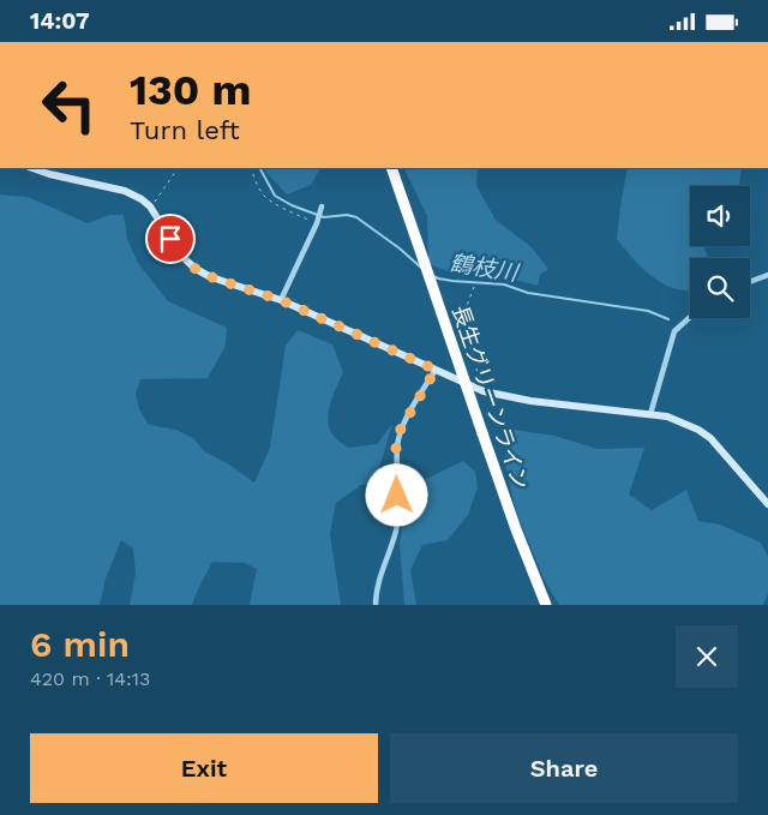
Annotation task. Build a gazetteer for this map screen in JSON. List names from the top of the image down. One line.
{"streets":{"highway":["長生グリーンライン"]},"water":["鶴枝川"],"page":{"status":"14:07","turn":["130 m","Turn left"],"heading":["6 min","420 m · 14:13"],"buttons":["Exit","Share"]}}
